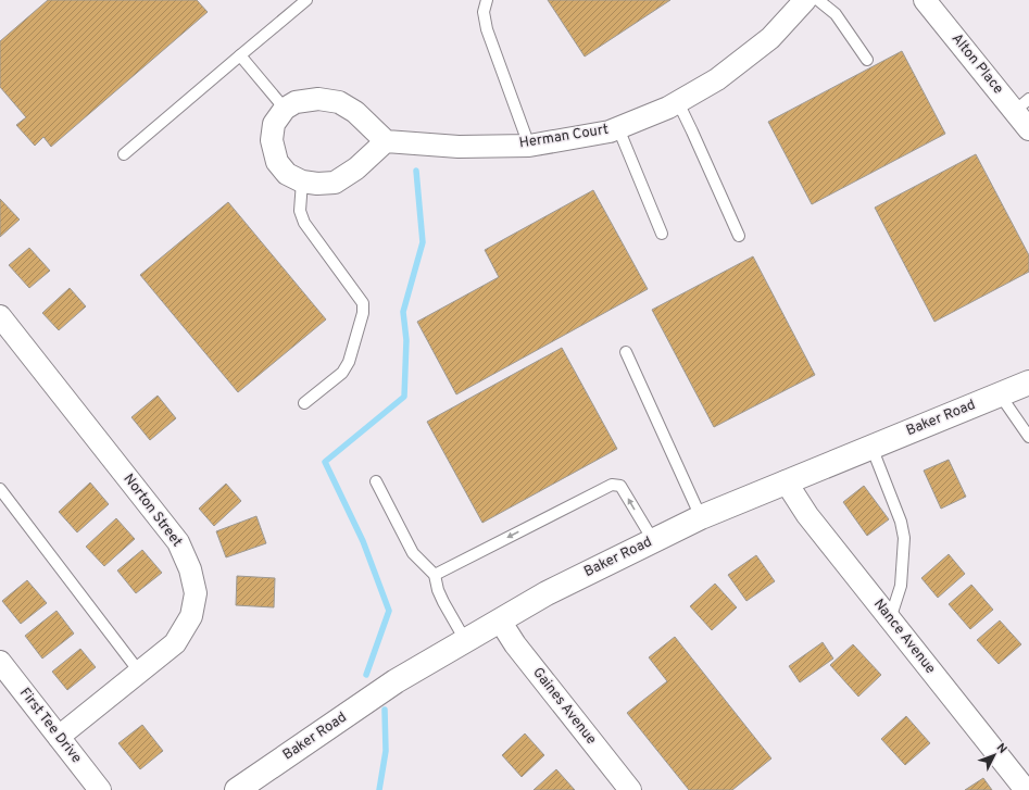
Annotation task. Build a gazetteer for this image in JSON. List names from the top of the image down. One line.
{"streets":{"street":["Alton Place","Herman Court","Baker Road","Norton Street","Nance Avenue","Gaines Avenue","First Tee Drive"]},"crossings":[["Baker Road","Nance Avenue"],["Baker Road","Gaines Avenue"],["Norton Street","First Tee Drive"]],"north":"top right"}
